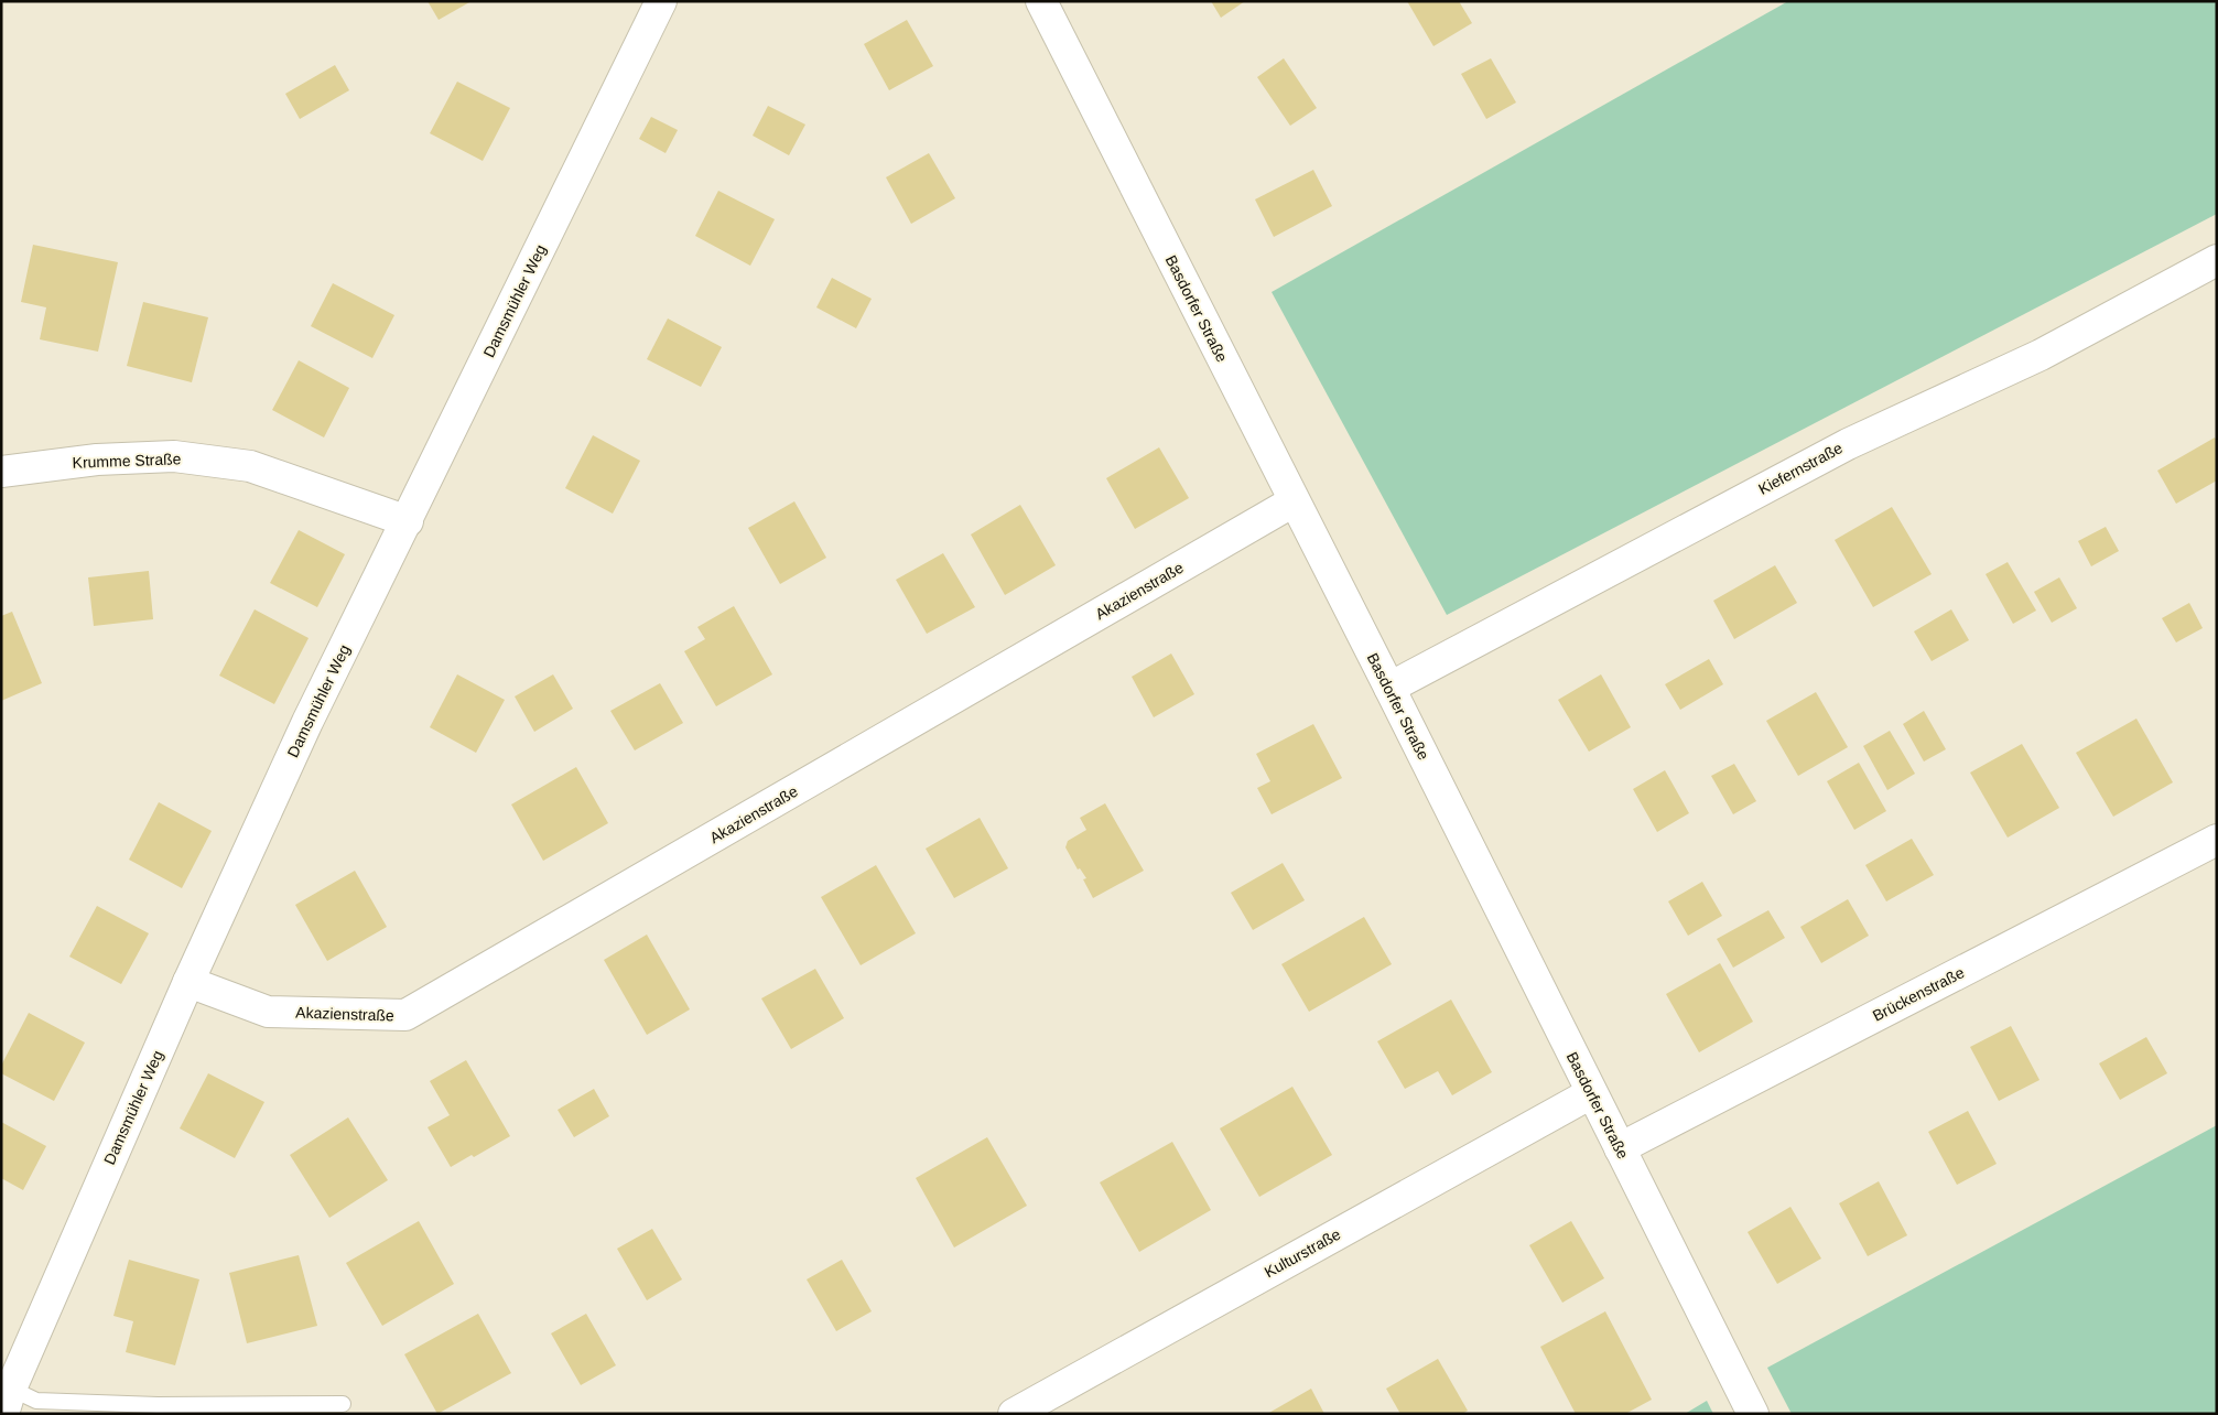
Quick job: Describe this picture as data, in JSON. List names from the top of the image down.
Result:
{
  "streets": {
    "street": [
      "Damsmühler Weg",
      "Basdorfer Straße",
      "Krumme Straße",
      "Kiefernstraße",
      "Akazienstraße",
      "Brückenstraße",
      "Kulturstraße"
    ]
  },
  "crossings": [
    ["Damsmühler Weg", "Krumme Straße"],
    ["Damsmühler Weg", "Akazienstraße"],
    ["Basdorfer Straße", "Kiefernstraße"],
    ["Basdorfer Straße", "Akazienstraße"],
    ["Basdorfer Straße", "Brückenstraße"],
    ["Basdorfer Straße", "Kulturstraße"]
  ]
}
